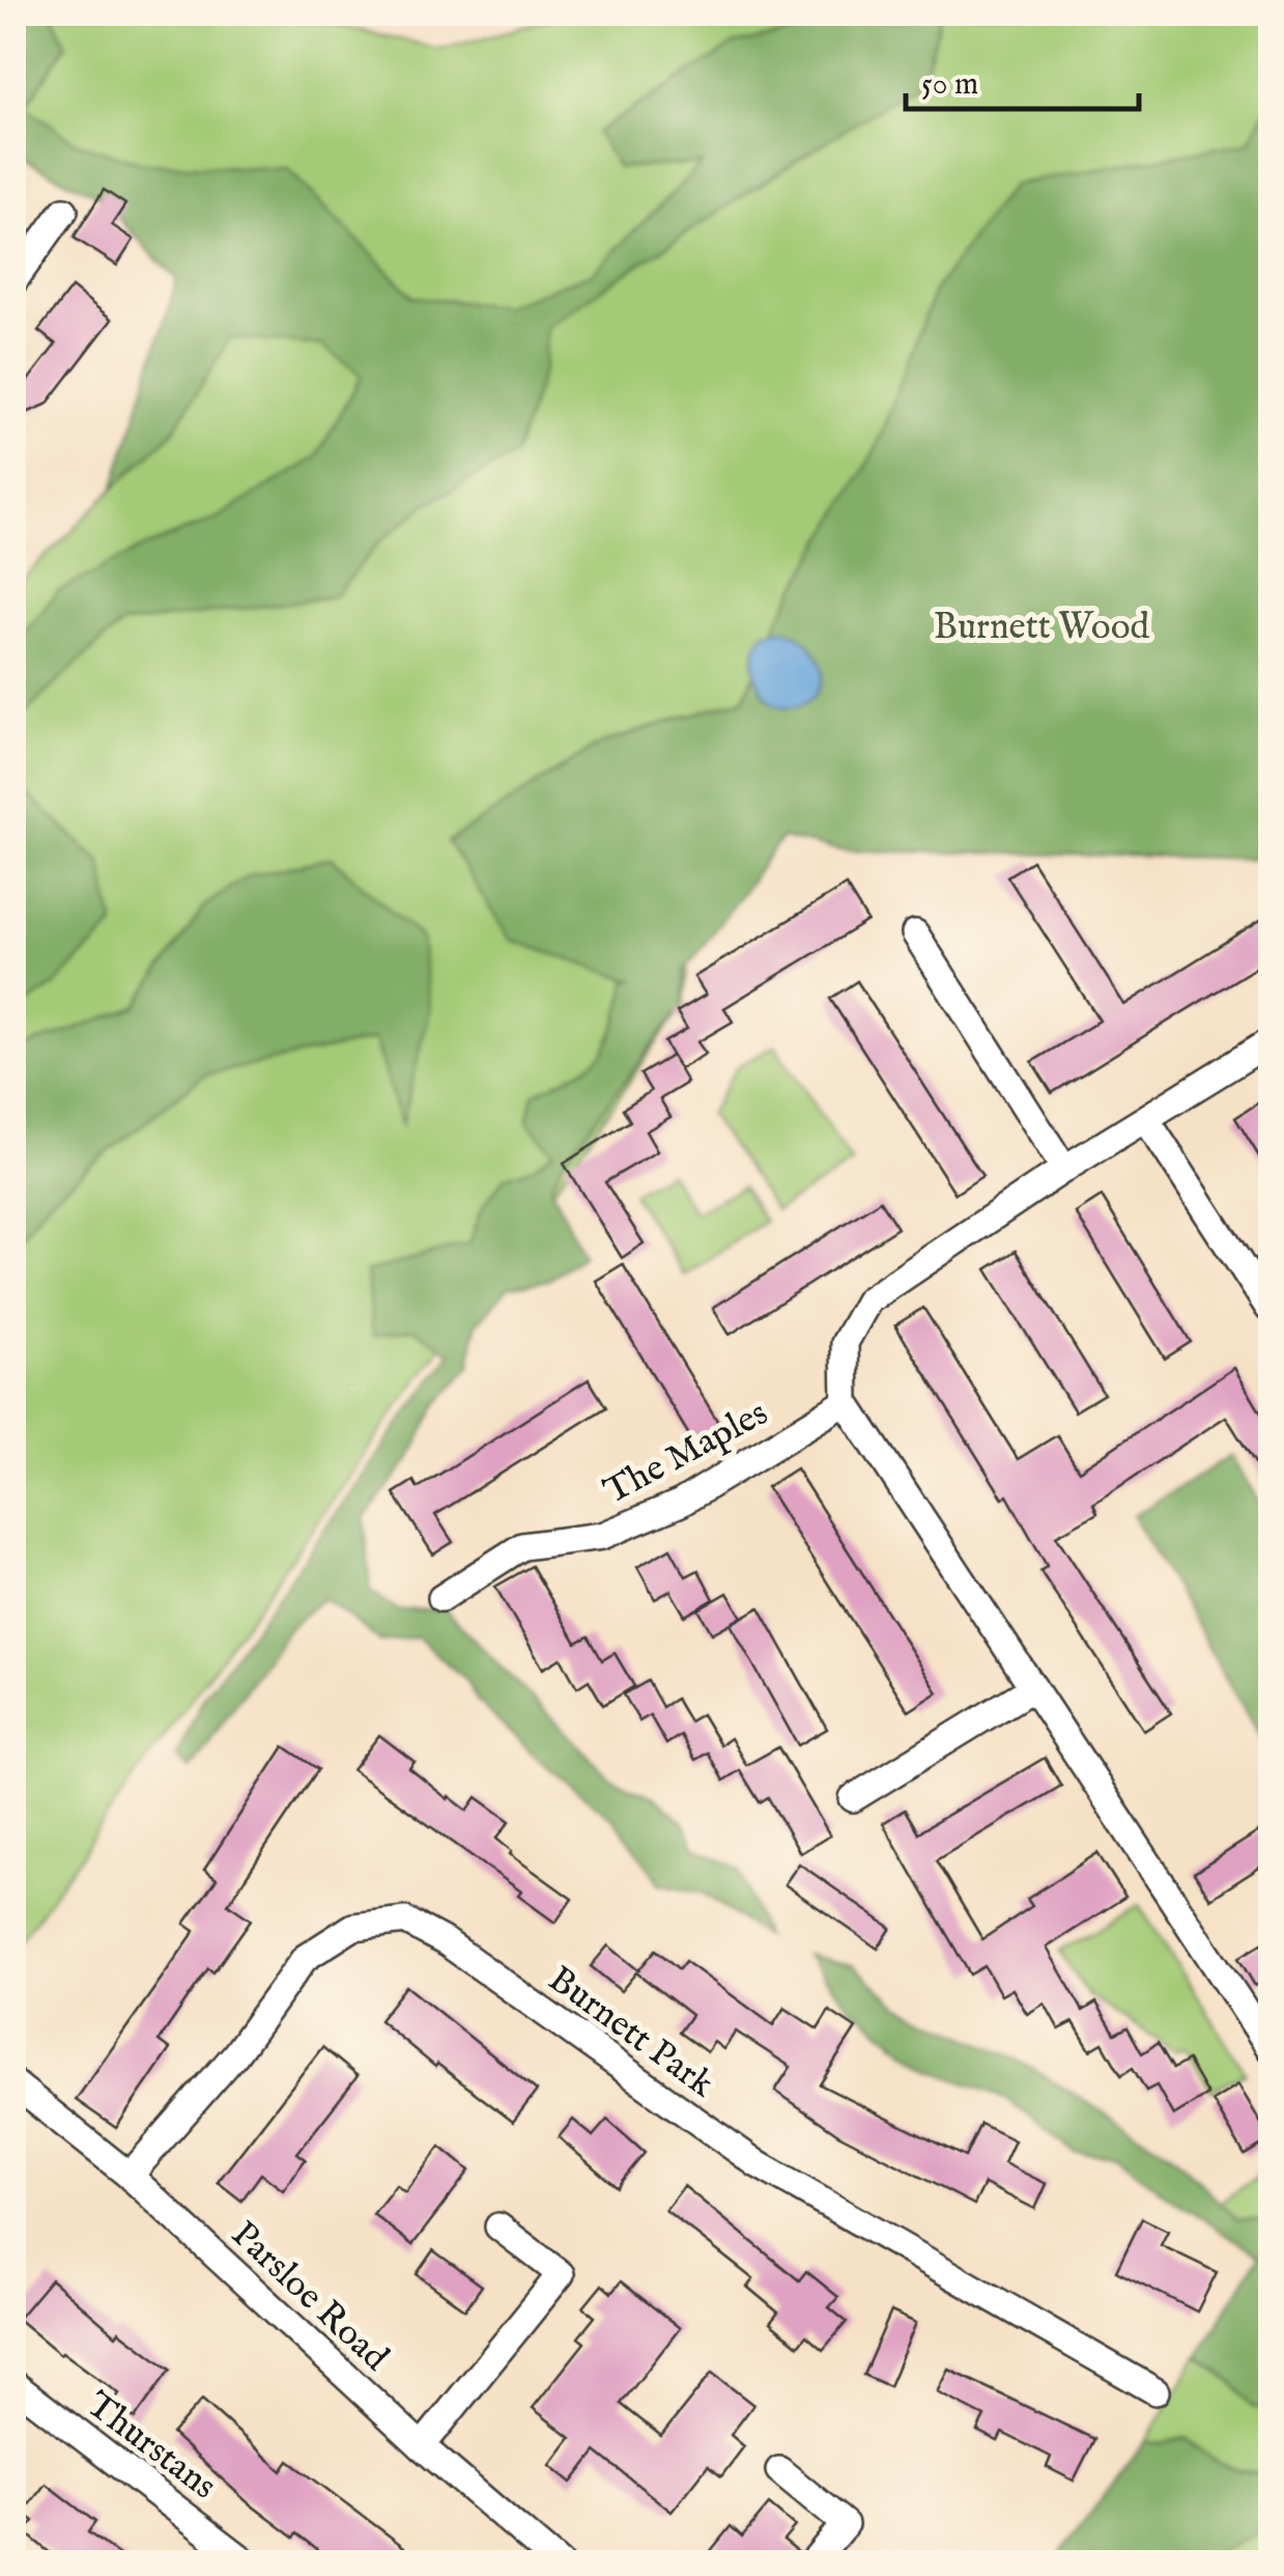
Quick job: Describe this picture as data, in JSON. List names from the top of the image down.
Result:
{
  "streets": {
    "street": [
      "The Maples",
      "Burnett Park",
      "Parsloe Road",
      "Thurstans"
    ]
  },
  "crossings": [
    ["Burnett Park", "Parsloe Road"]
  ],
  "parks": ["Burnett Wood"],
  "scale_bar": "50 m"
}
